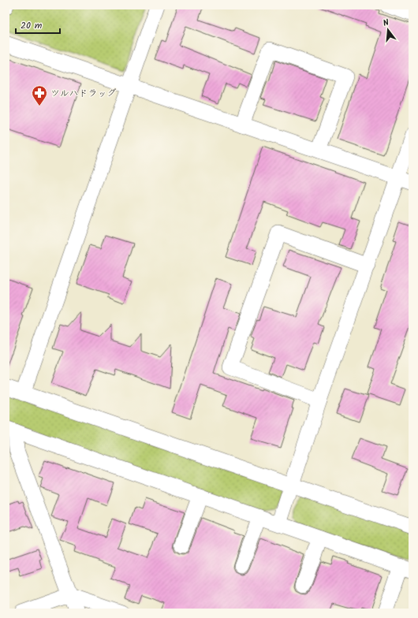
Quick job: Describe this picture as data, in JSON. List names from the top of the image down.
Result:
{
  "places": {
    "pharmacy": ["ツルハドラッグ"]
  },
  "scale_bar": "20 m",
  "north": "top"
}
